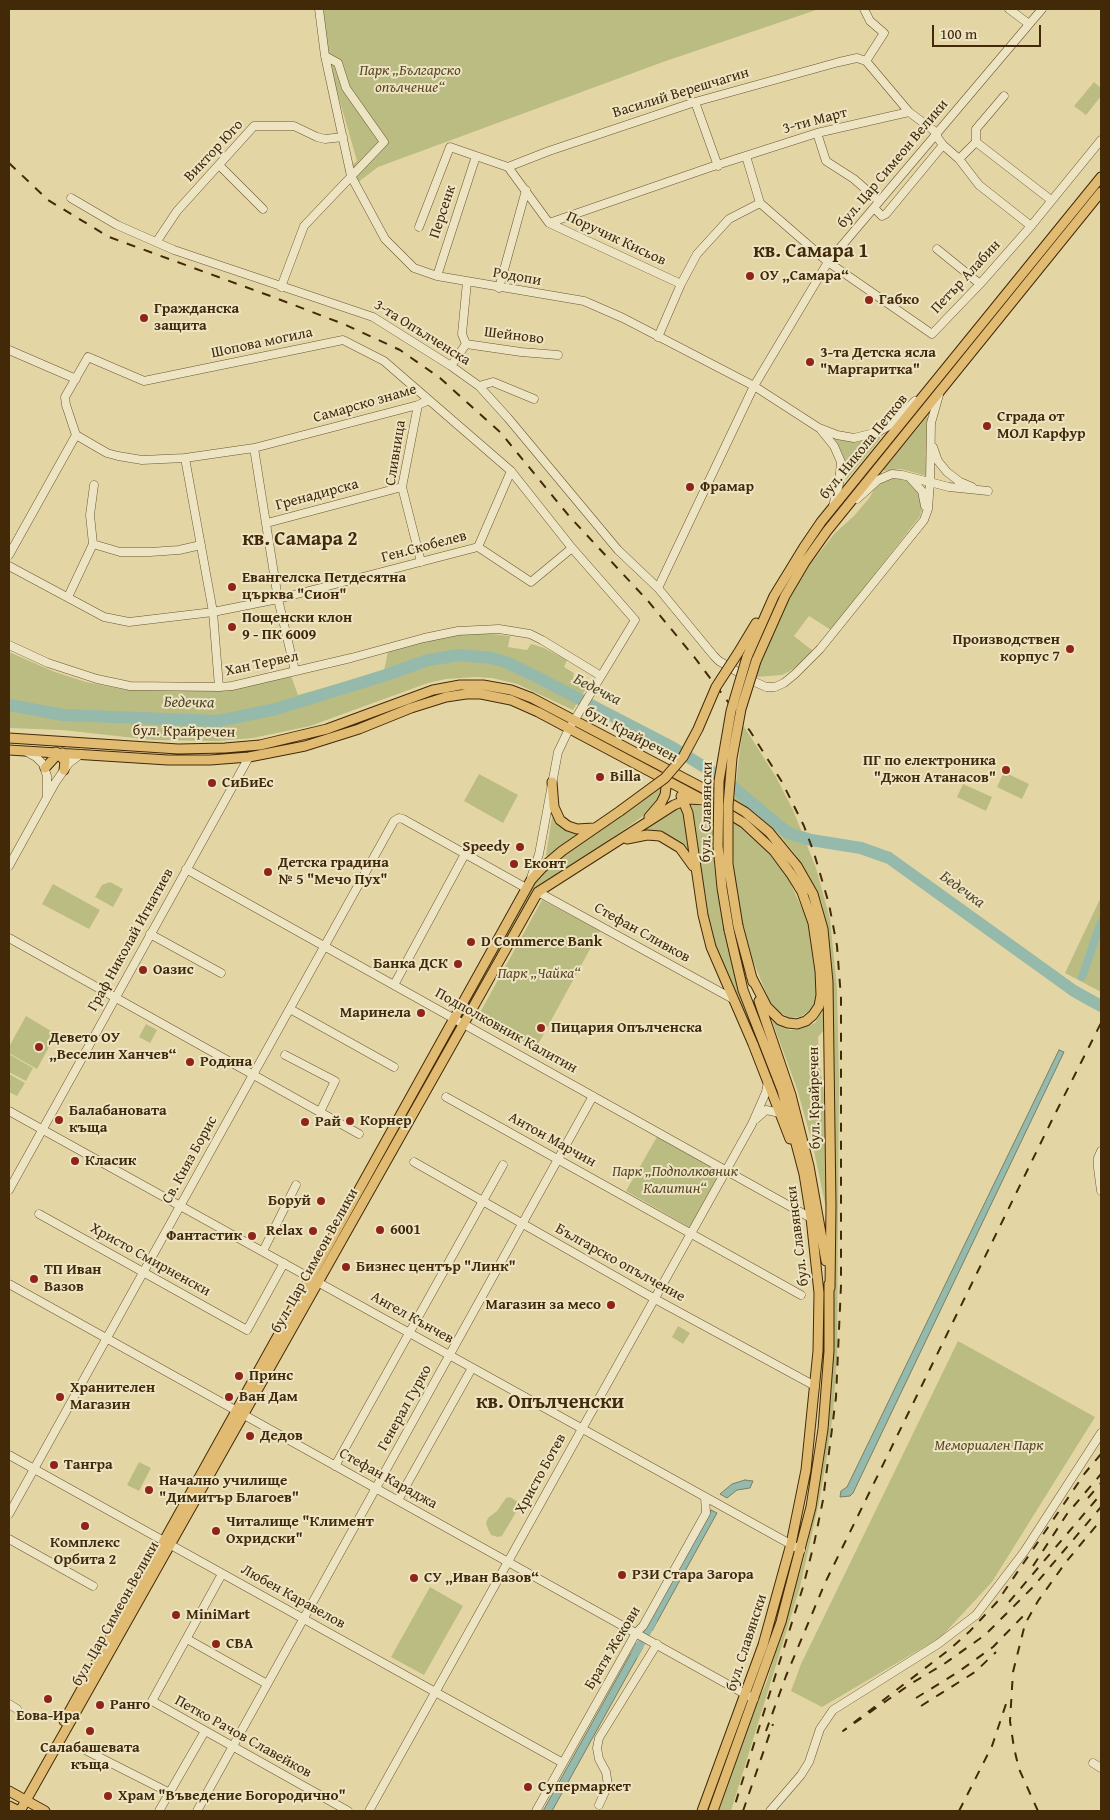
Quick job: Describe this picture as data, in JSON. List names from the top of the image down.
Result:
{
  "streets": {
    "main road": [
      "бул. Цар Симеон Велики",
      "бул. Никола Петков",
      "бул. Крайречен",
      "бул. Славянски"
    ],
    "street": [
      "Василий Верешчагин",
      "3-ти Март",
      "Виктор Юго",
      "Персенк",
      "Поручик Кисьов",
      "Родопи",
      "Петър Алабин",
      "3-та Опълченска",
      "Шейново",
      "Шопова могила",
      "Самарско знаме",
      "Сливница",
      "Гренадирска",
      "Ген.Скобелев",
      "Хан Тервел",
      "Стефан Сливков",
      "Граф Николай Игнатиев",
      "Подполковник Калитин",
      "Антон Марчин",
      "Св. Княз Борис",
      "Христо Смирненски",
      "Българско опълчение",
      "Ангел Кънчев",
      "Генерал Гурко",
      "Христо Ботев",
      "Стефан Караджа",
      "Любен Каравелов",
      "Братя Жекови",
      "Петко Рачов Славейков"
    ]
  },
  "crossings": [
    ["Василий Верешчагин", "Поручик Кисьов"],
    ["3-ти Март", "Поручик Кисьов"],
    ["Виктор Юго", "Родопи"],
    ["Виктор Юго", "3-та Опълченска"],
    ["бул. Цар Симеон Велики", "Родопи"],
    ["бул. Цар Симеон Велики", "Петър Алабин"],
    ["бул. Цар Симеон Велики", "3-та Опълченска"],
    ["бул. Цар Симеон Велики", "Самарско знаме"],
    ["бул. Цар Симеон Велики", "бул. Никола Петков"],
    ["бул. Цар Симеон Велики", "Хан Тервел"],
    ["бул. Цар Симеон Велики", "бул. Крайречен"],
    ["бул. Цар Симеон Велики", "Стефан Сливков"],
    ["бул. Цар Симеон Велики", "Подполковник Калитин"],
    ["бул. Цар Симеон Велики", "Ангел Кънчев"],
    ["бул. Цар Симеон Велики", "Стефан Караджа"],
    ["бул. Цар Симеон Велики", "Любен Каравелов"],
    ["Персенк", "Родопи"],
    ["Родопи", "бул. Никола Петков"],
    ["Шопова могила", "Самарско знаме"],
    ["Самарско знаме", "Сливница"],
    ["Самарско знаме", "Ген.Скобелев"],
    ["бул. Никола Петков", "бул. Славянски"],
    ["Сливница", "Гренадирска"],
    ["Сливница", "Ген.Скобелев"],
    ["бул. Крайречен", "бул. Славянски"],
    ["бул. Крайречен", "Граф Николай Игнатиев"],
    ["бул. Славянски", "Подполковник Калитин"],
    ["бул. Славянски", "Българско опълчение"],
    ["бул. Славянски", "Ангел Кънчев"],
    ["бул. Славянски", "Стефан Караджа"],
    ["Граф Николай Игнатиев", "Подполковник Калитин"],
    ["Граф Николай Игнатиев", "Ангел Кънчев"],
    ["Подполковник Калитин", "Св. Княз Борис"],
    ["Подполковник Калитин", "Генерал Гурко"],
    ["Подполковник Калитин", "Христо Ботев"],
    ["Антон Марчин", "Генерал Гурко"],
    ["Антон Марчин", "Христо Ботев"],
    ["Св. Княз Борис", "Христо Смирненски"],
    ["Св. Княз Борис", "Ангел Кънчев"],
    ["Св. Княз Борис", "Стефан Караджа"],
    ["Св. Княз Борис", "Любен Каравелов"],
    ["Христо Смирненски", "Ангел Кънчев"],
    ["Българско опълчение", "Генерал Гурко"],
    ["Българско опълчение", "Христо Ботев"],
    ["Ангел Кънчев", "Генерал Гурко"],
    ["Ангел Кънчев", "Христо Ботев"],
    ["Ангел Кънчев", "Братя Жекови"],
    ["Генерал Гурко", "Стефан Караджа"],
    ["Генерал Гурко", "Любен Каравелов"],
    ["Генерал Гурко", "Петко Рачов Славейков"],
    ["Христо Ботев", "Стефан Караджа"],
    ["Христо Ботев", "Любен Каравелов"],
    ["Стефан Караджа", "Братя Жекови"],
    ["Любен Каравелов", "Братя Жекови"]
  ],
  "districts": ["кв. Самара 1", "кв. Самара 2", "кв. Опълченски"],
  "water": ["Бедечка"],
  "parks": [
    "Парк „Българско опълчение“",
    "Парк „Чайка“",
    "Парк „Подполковник Калитин“",
    "Мемориален Парк"
  ],
  "places": [
    "ОУ „Самара“",
    "Габко",
    "Гражданска защита",
    "3-та Детска ясла \"Маргаритка\"",
    "Сграда от МОЛ Карфур",
    "Фрамар",
    "Евангелска Петдесятна църква \"Сион\"",
    "Пощенски клон 9 - ПК 6009",
    "Производствeн корпус 7",
    "ПГ по електроника \"Джон Атанасов\"",
    "Billa",
    "СиБиЕс",
    "Speedy",
    "Еконт",
    "Детска градина № 5 \"Мечо Пух\"",
    "D Commerce Bank",
    "Банка ДСК",
    "Оазис",
    "Маринела",
    "Пицария Опълченска",
    "Девето ОУ „Веселин Ханчев“",
    "Родина",
    "Балабановата къща",
    "Корнер",
    "Рай",
    "Класик",
    "Боруй",
    "6001",
    "Relax",
    "Фантастик",
    "Бизнес център \"Линк\"",
    "ТП Иван Вазов",
    "Магазин за месо",
    "Принс",
    "Хранителен Магазин",
    "Ван Дам",
    "Дедов",
    "Тангра",
    "Начално училище \"Димитър Благоев\"",
    "Комплекс Орбита 2",
    "Читалище \"Климент Охридски\"",
    "РЗИ Стара Загора",
    "СУ „Иван Вазов“",
    "MiniMart",
    "CBA",
    "Еова-Ира",
    "Ранго",
    "Салабашевата къща",
    "Супермаркет",
    "Храм \"Въведение Богородично\""
  ],
  "scale_bar": "100 m"
}
